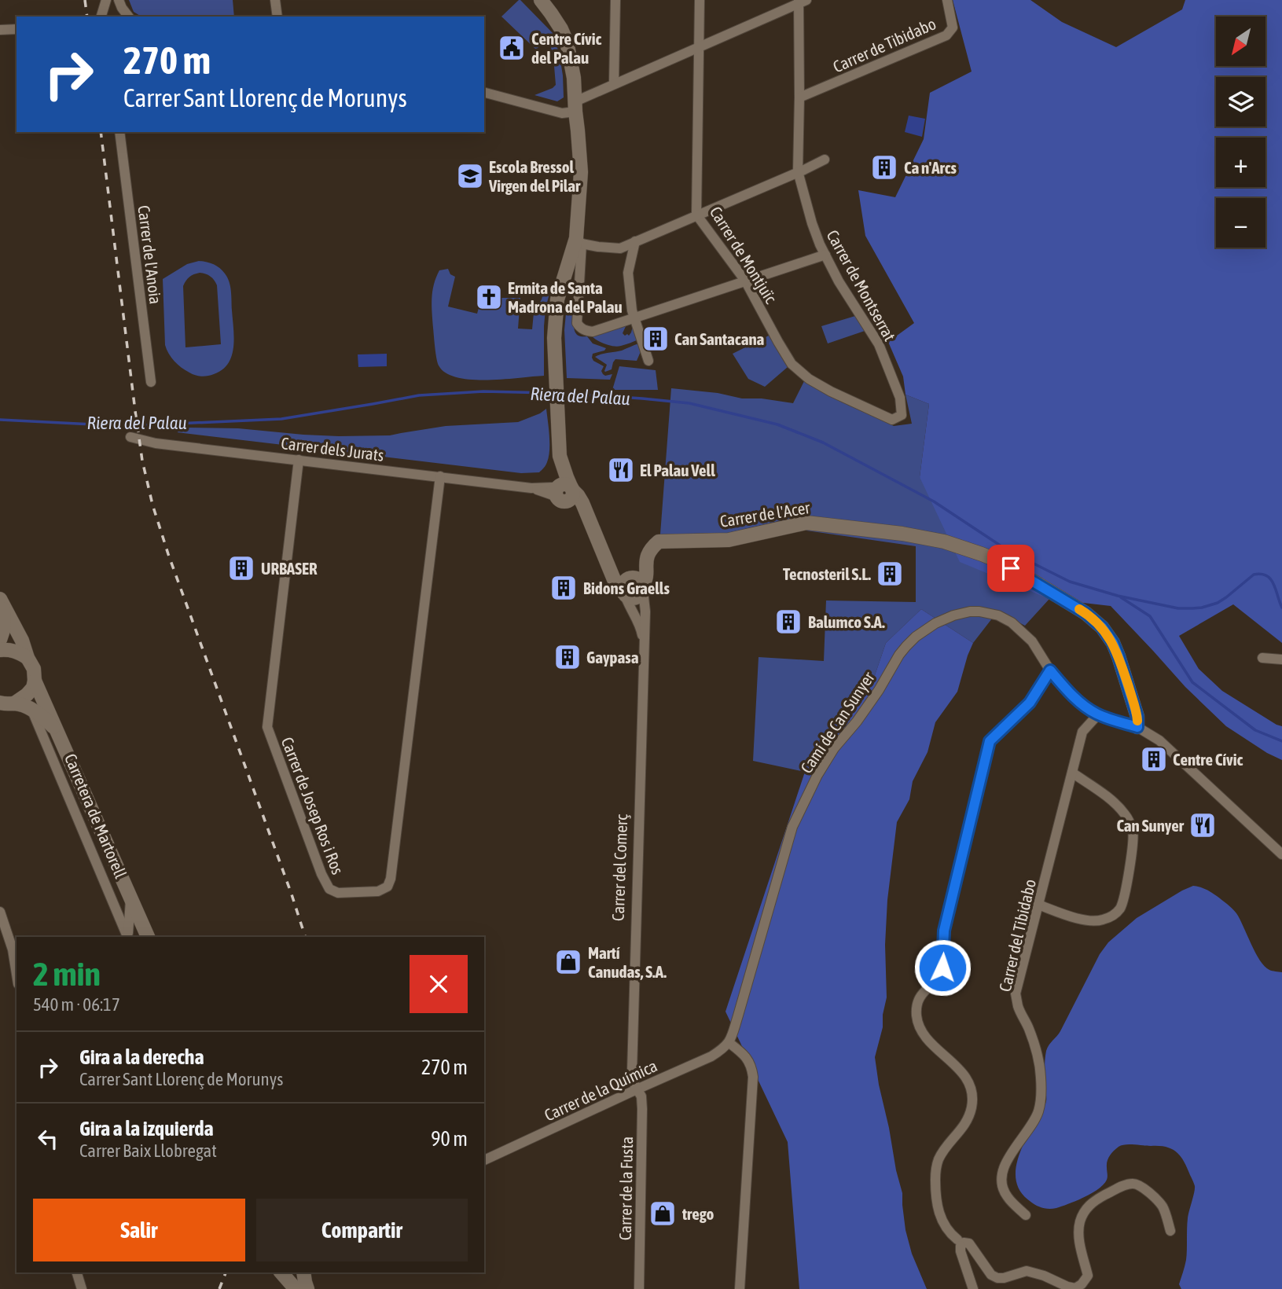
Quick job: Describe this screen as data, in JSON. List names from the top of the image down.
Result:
{
  "streets": {
    "street": [
      "Carrer de Tibidabo",
      "Carrer de l'Anoia",
      "Carrer de Montjuïc",
      "Carrer de Montserrat",
      "Carrer dels Jurats",
      "Carrer de l'Acer",
      "Camí de Can Sunyer",
      "Carrer de Josep Ros i Ros",
      "Carretera de Martorell",
      "Carrer del Comerç",
      "Carrer del Tibidabo",
      "Carrer de la Química",
      "Carrer de la Fusta"
    ]
  },
  "crossings": [
    ["Carrer de Tibidabo", "Carrer de Montserrat"],
    ["Carrer de Montjuïc", "Carrer de Montserrat"],
    ["Carrer dels Jurats", "Carrer de Josep Ros i Ros"],
    ["Carrer de l'Acer", "Carrer del Comerç"],
    ["Camí de Can Sunyer", "Carrer de la Química"],
    ["Carrer del Comerç", "Carrer de la Química"],
    ["Carrer del Comerç", "Carrer de la Fusta"],
    ["Carrer de la Química", "Carrer de la Fusta"]
  ],
  "water": ["Riera del Palau"],
  "places": {
    "public building": ["Centre Cívic del Palau"],
    "building": [
      "Ca n'Arcs",
      "Can Santacana",
      "URBASER",
      "Tecnosteril S.L.",
      "Bidons Graells",
      "Balumco S.A.",
      "Gaypasa",
      "Centre Cívic"
    ],
    "school or university": ["Escola Bressol Virgen del Pilar"],
    "church": ["Ermita de Santa Madrona del Palau"],
    "restaurant": ["El Palau Vell", "Can Sunyer"],
    "shop": ["Martí Canudas, S.A.", "trego"]
  },
  "north": "bottom left",
  "page": {
    "map_buttons": ["+", "−"],
    "turn": ["270 m", "Carrer Sant Llorenç de Morunys"],
    "heading": ["2 min", "540 m · 06:17"],
    "list": [
      {
        "name": "Gira a la derecha",
        "note": "Carrer Sant Llorenç de Morunys",
        "value": "270 m"
      },
      {
        "name": "Gira a la izquierda",
        "note": "Carrer Baix Llobregat",
        "value": "90 m"
      }
    ],
    "buttons": ["Salir", "Compartir"]
  }
}
